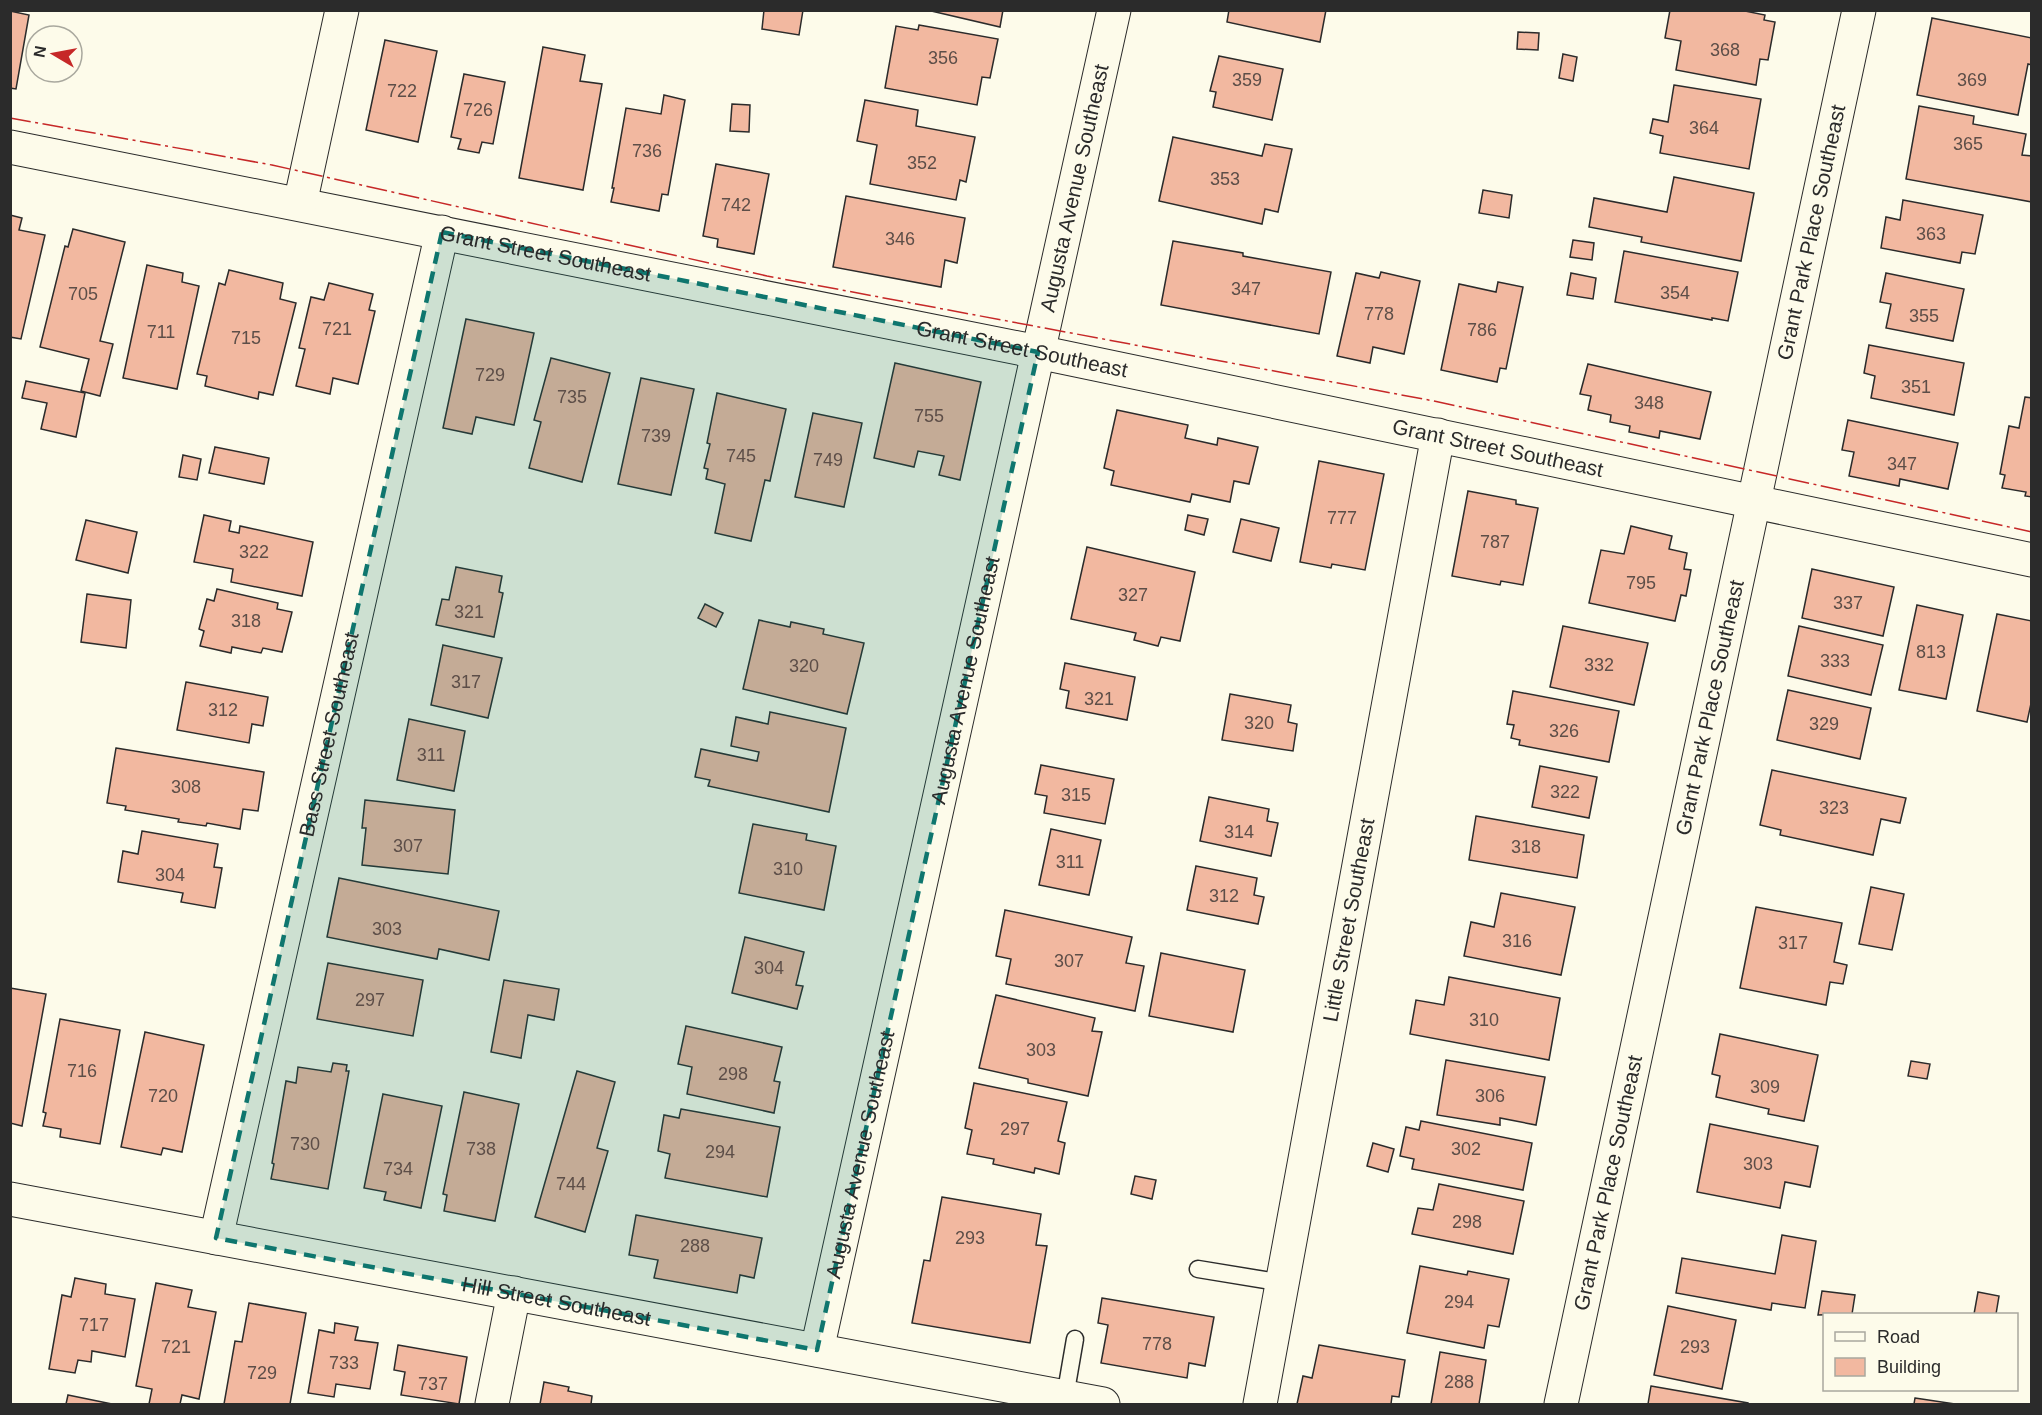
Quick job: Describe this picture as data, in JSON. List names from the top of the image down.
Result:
{
  "streets": {
    "street": [
      "Augusta Avenue Southeast",
      "Grant Park Place Southeast",
      "Grant Street Southeast",
      "Bass Street Southeast",
      "Little Street Southeast",
      "Hill Street Southeast"
    ]
  },
  "crossings": [
    ["Augusta Avenue Southeast", "Grant Street Southeast"],
    ["Augusta Avenue Southeast", "Hill Street Southeast"],
    ["Grant Park Place Southeast", "Grant Street Southeast"],
    ["Grant Street Southeast", "Bass Street Southeast"],
    ["Grant Street Southeast", "Little Street Southeast"],
    ["Bass Street Southeast", "Hill Street Southeast"]
  ],
  "house_numbers": [
    "368",
    "356",
    "359",
    "369",
    "722",
    "726",
    "364",
    "365",
    "736",
    "352",
    "353",
    "742",
    "363",
    "346",
    "347",
    "354",
    "705",
    "778",
    "355",
    "721",
    "786",
    "711",
    "715",
    "729",
    "351",
    "735",
    "348",
    "755",
    "739",
    "745",
    "749",
    "347",
    "777",
    "787",
    "322",
    "795",
    "327",
    "337",
    "321",
    "318",
    "813",
    "333",
    "332",
    "320",
    "317",
    "321",
    "312",
    "320",
    "329",
    "326",
    "311",
    "308",
    "322",
    "315",
    "323",
    "314",
    "307",
    "318",
    "311",
    "310",
    "304",
    "312",
    "303",
    "316",
    "317",
    "307",
    "304",
    "297",
    "310",
    "303",
    "716",
    "298",
    "309",
    "720",
    "306",
    "297",
    "730",
    "738",
    "302",
    "294",
    "303",
    "734",
    "744",
    "298",
    "293",
    "288",
    "294",
    "717",
    "778",
    "721",
    "293",
    "733",
    "729",
    "288",
    "737"
  ],
  "legend": ["Road", "Building"],
  "north": "left"
}
